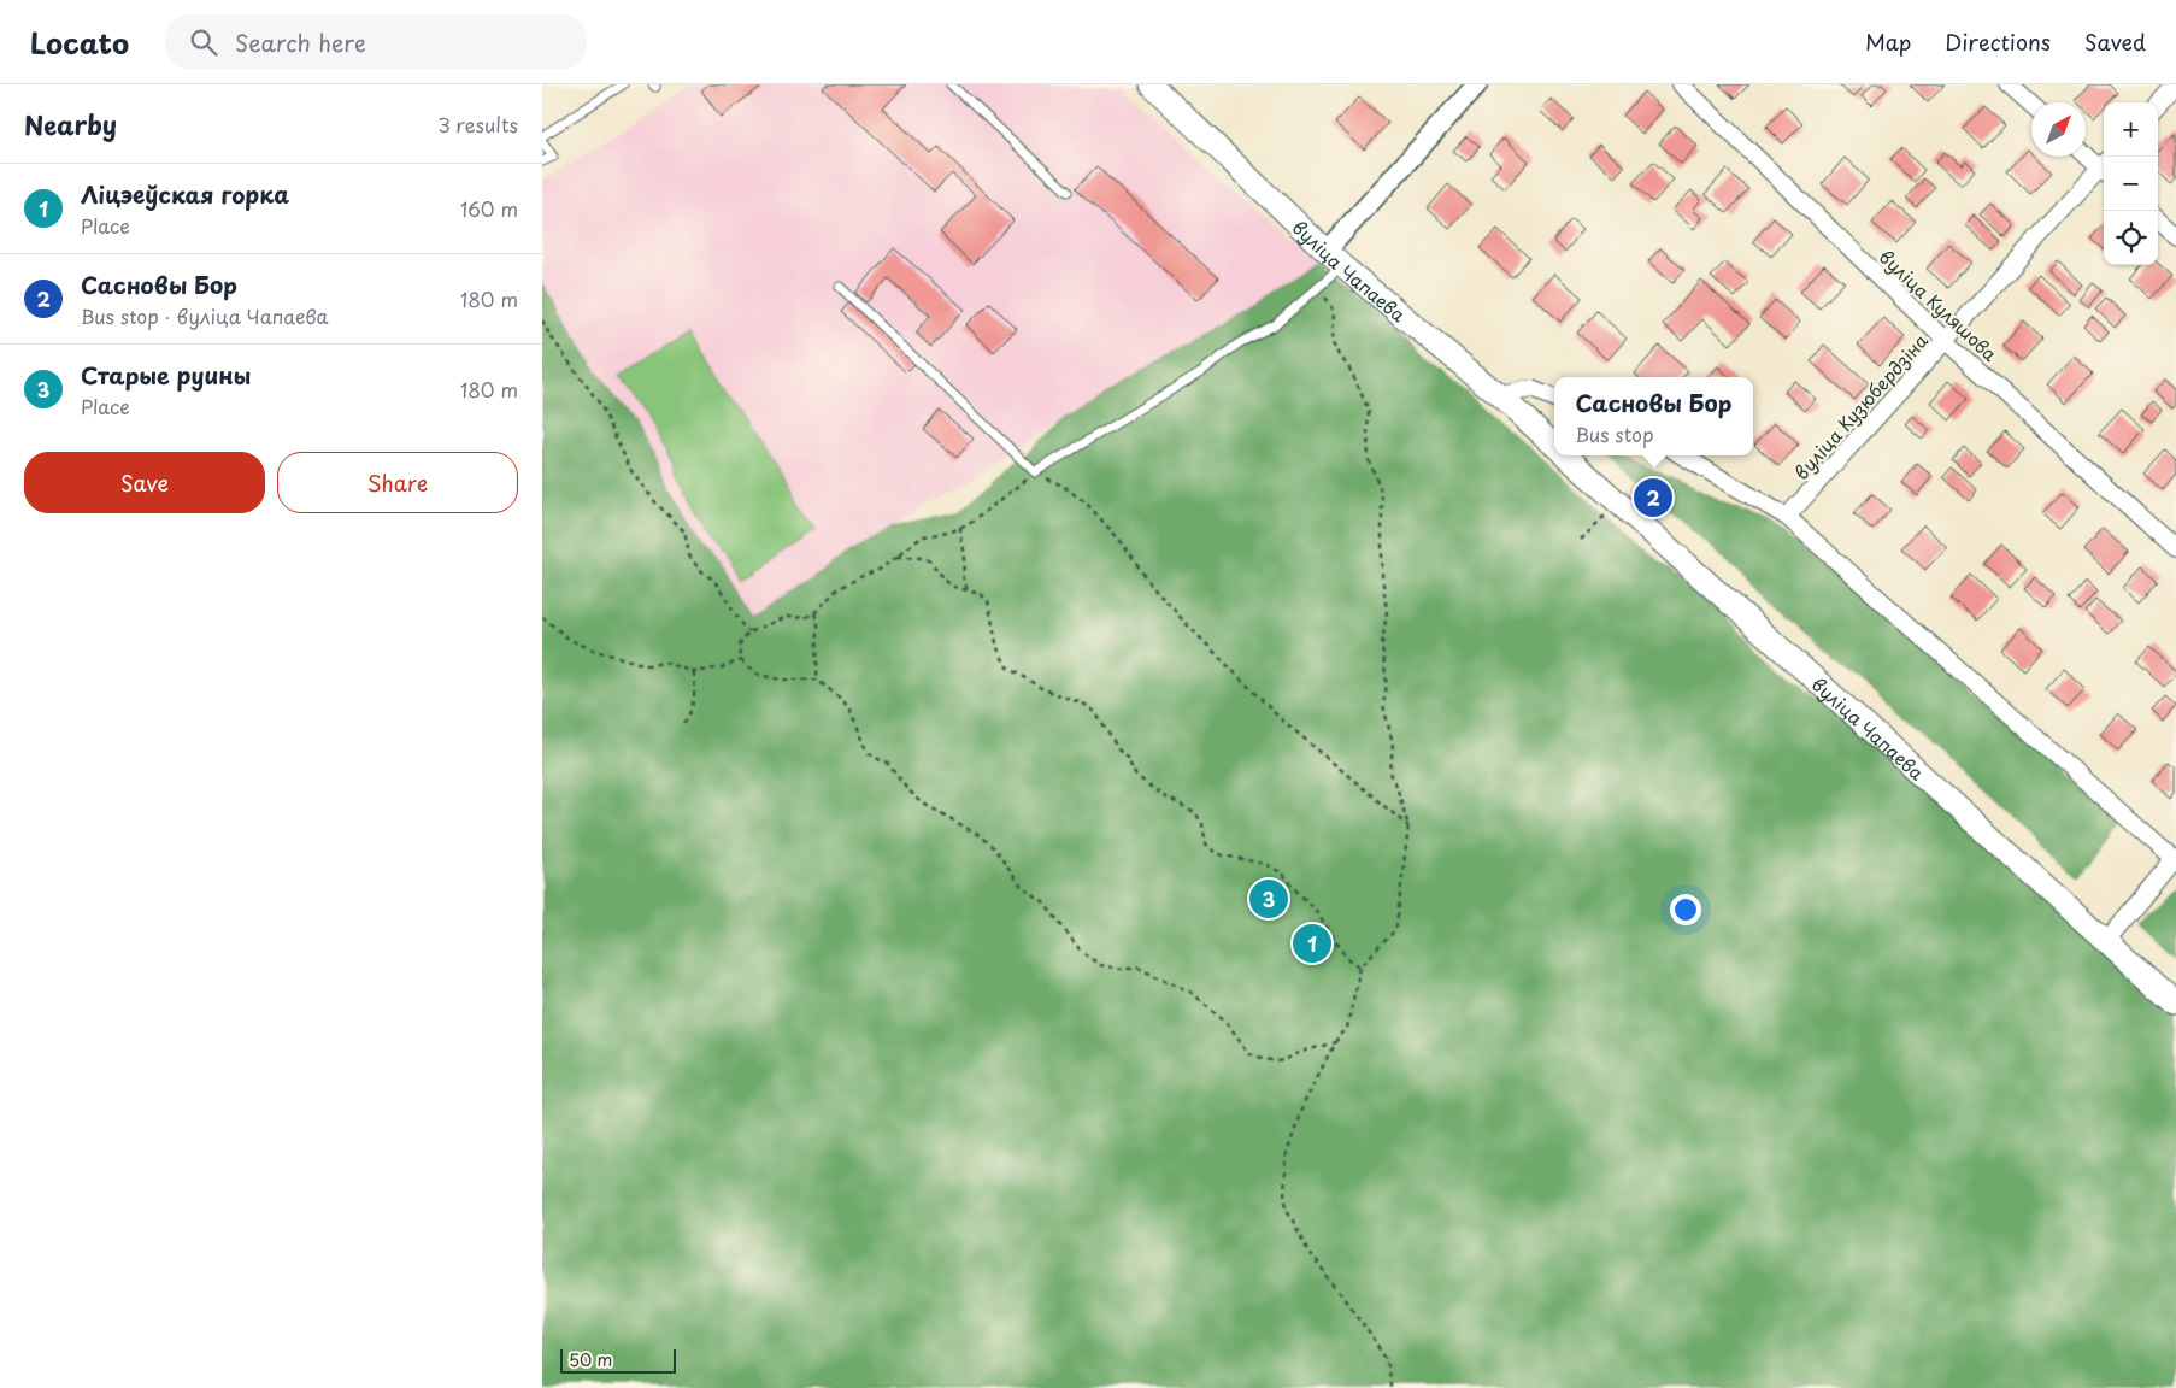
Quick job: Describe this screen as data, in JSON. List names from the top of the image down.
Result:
{
  "streets": {
    "main road": ["вуліца Чапаева"],
    "street": ["вуліца Куляшова", "вуліца Кузюбердзіна"]
  },
  "crossings": [
    ["вуліца Куляшова", "вуліца Кузюбердзіна"]
  ],
  "scale_bar": "50 m",
  "north": "top right",
  "page": {
    "header": "Locato",
    "search": "Search here",
    "nav": ["Map", "Directions", "Saved"],
    "heading": ["Nearby", "3 results"],
    "map_buttons": ["+", "−"],
    "list": [
      {
        "mark": "1",
        "name": "Ліцэеўская горка",
        "note": "Place",
        "value": "160 m"
      },
      {
        "mark": "2",
        "name": "Сасновы Бор",
        "note": "Bus stop · вуліца Чапаева",
        "value": "180 m"
      },
      {
        "mark": "3",
        "name": "Старые руины",
        "note": "Place",
        "value": "180 m"
      }
    ],
    "popup": ["Сасновы Бор", "Bus stop"],
    "buttons": ["Save", "Share"],
    "pins": ["2", "3", "1"],
    "scale": "50 m"
  }
}
